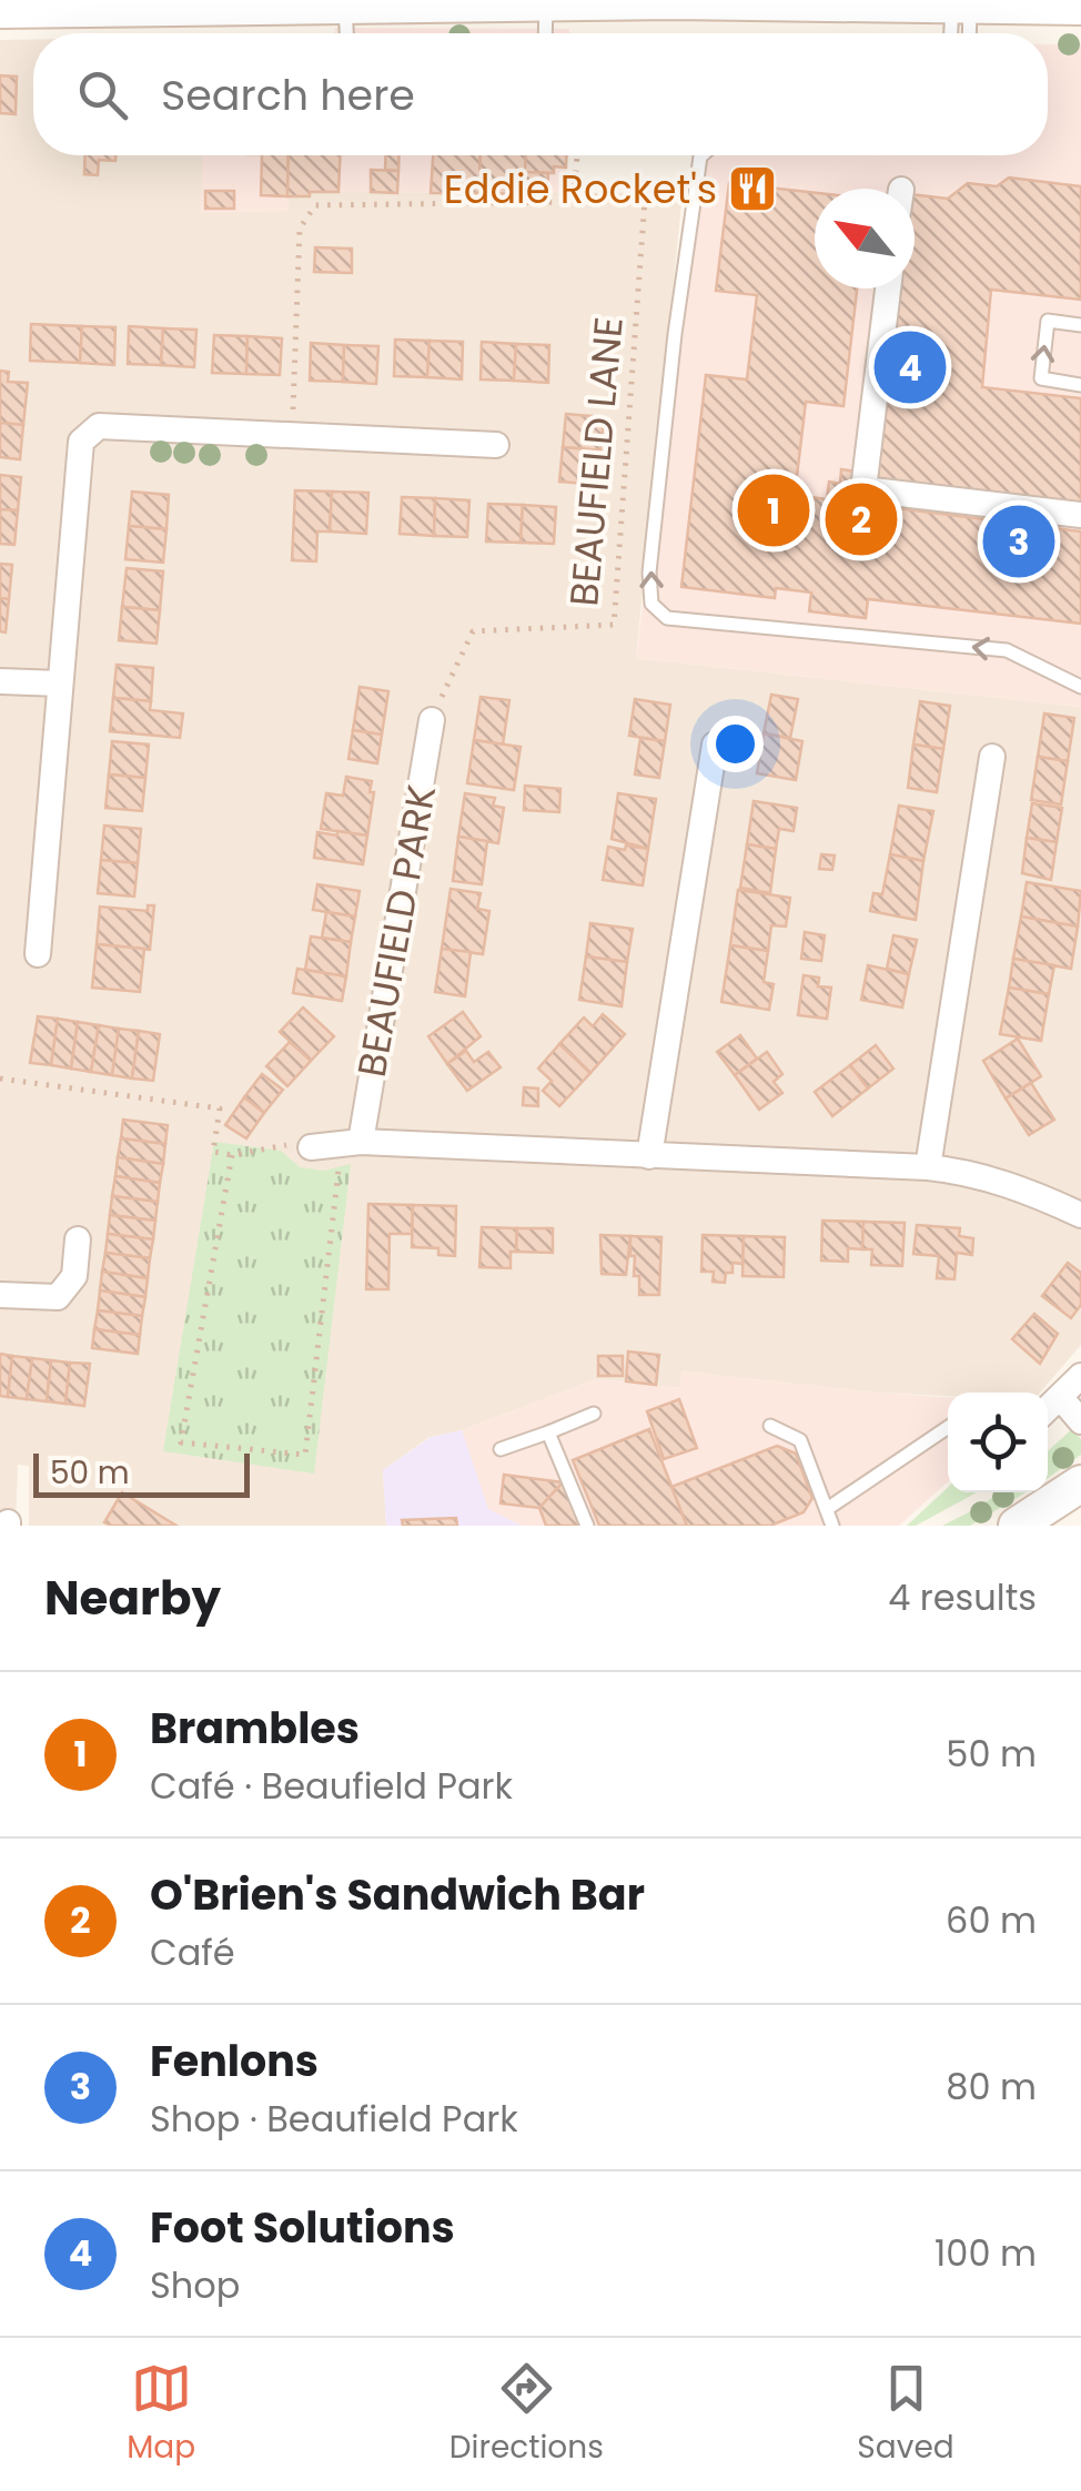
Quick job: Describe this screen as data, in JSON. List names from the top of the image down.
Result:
{
  "streets": {
    "street": ["BEAUFIELD PARK"],
    "path": ["BEAUFIELD LANE"]
  },
  "crossings": [
    ["BEAUFIELD LANE", "BEAUFIELD PARK"]
  ],
  "places": {
    "restaurant": ["Eddie Rocket's"]
  },
  "scale_bar": "50 m",
  "north": "top left",
  "page": {
    "search": "Search here",
    "pins": [
      "4",
      "1",
      "2",
      "3"
    ],
    "scale": "50 m",
    "heading": ["Nearby", "4 results"],
    "list": [
      {
        "mark": "1",
        "name": "Brambles",
        "note": "Café · Beaufield Park",
        "value": "50 m"
      },
      {
        "mark": "2",
        "name": "O'Brien's Sandwich Bar",
        "note": "Café",
        "value": "60 m"
      },
      {
        "mark": "3",
        "name": "Fenlons",
        "note": "Shop · Beaufield Park",
        "value": "80 m"
      },
      {
        "mark": "4",
        "name": "Foot Solutions",
        "note": "Shop",
        "value": "100 m"
      }
    ],
    "nav": ["Map", "Directions", "Saved"]
  }
}
